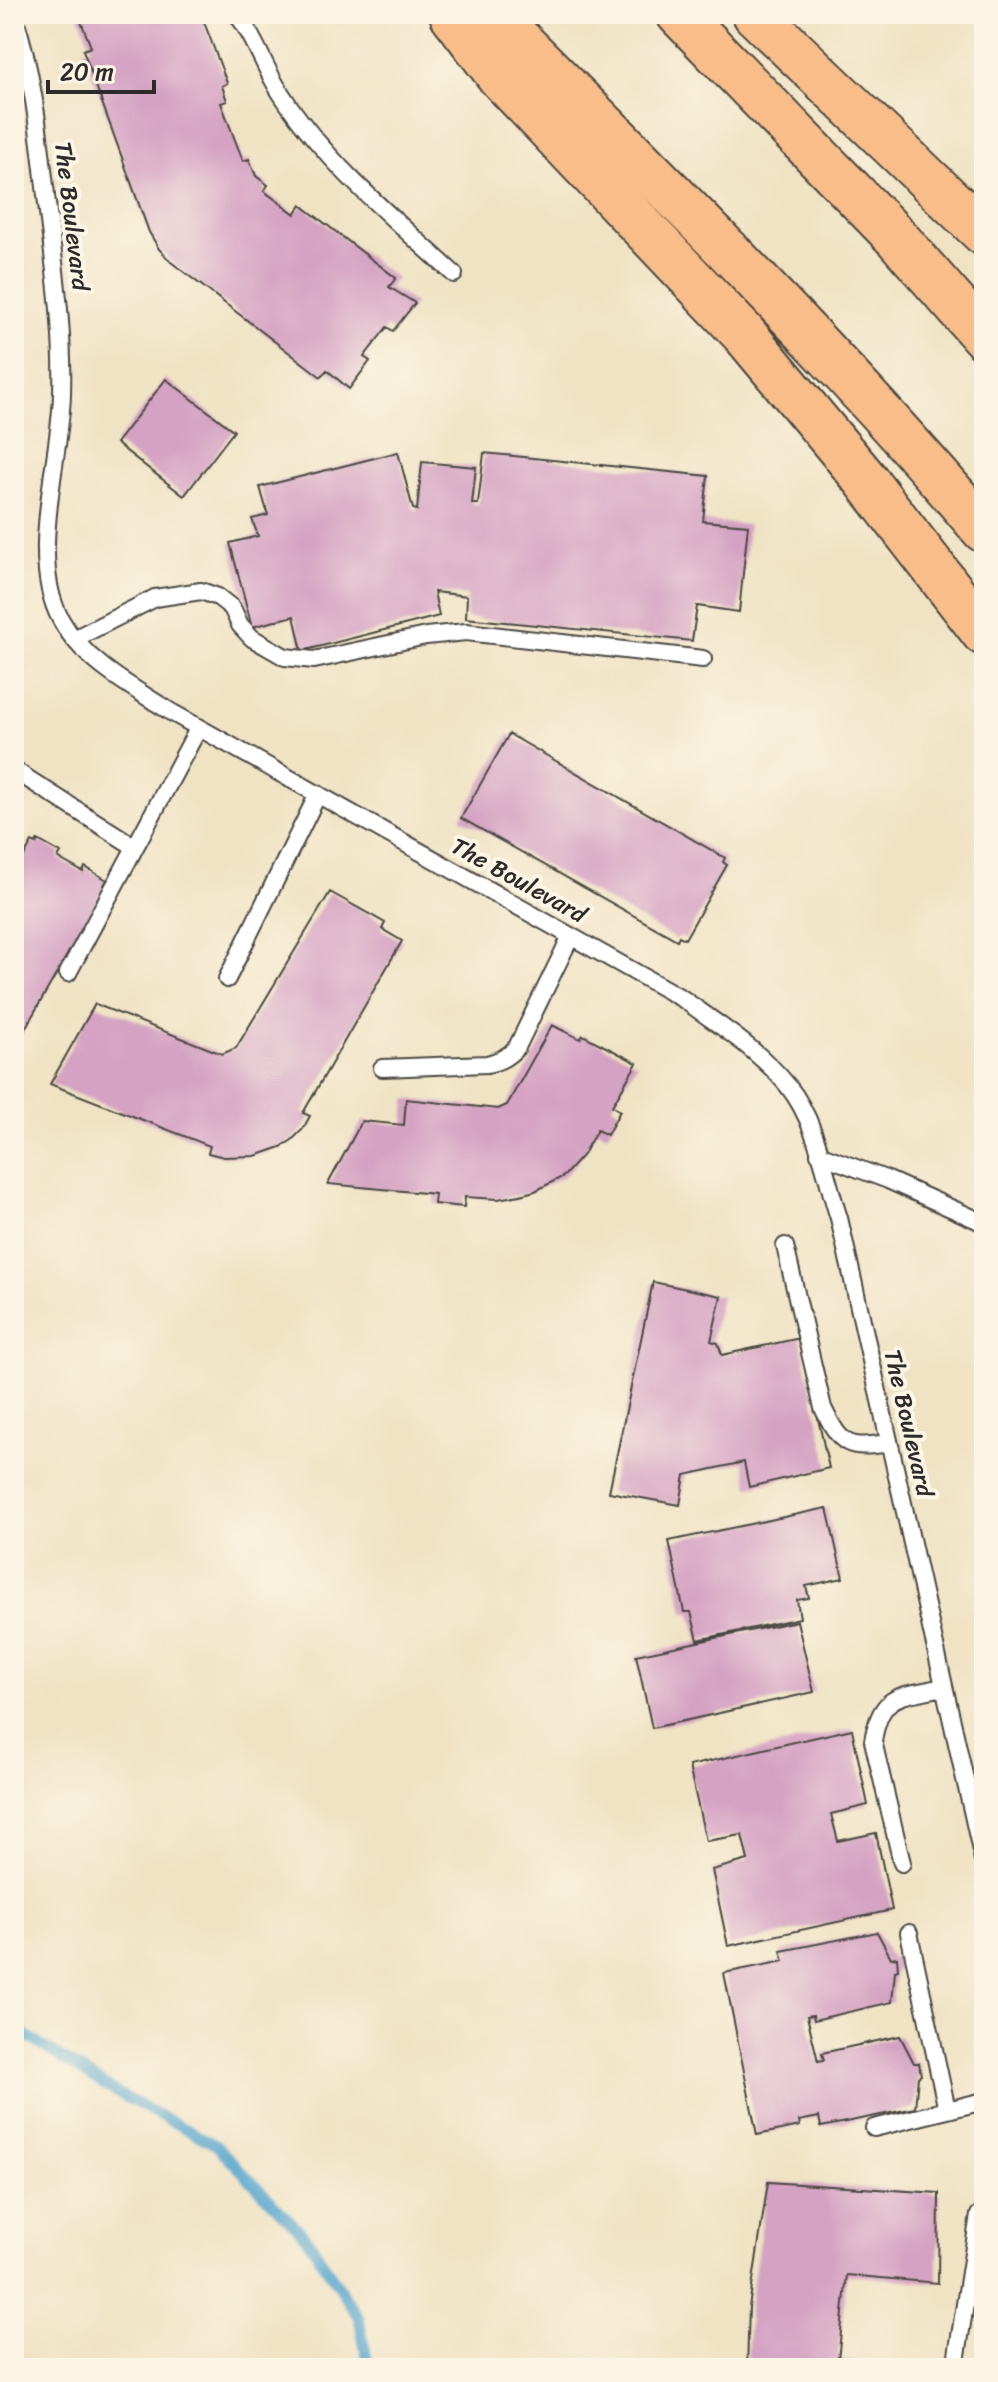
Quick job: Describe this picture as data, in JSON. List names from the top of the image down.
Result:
{
  "streets": {
    "lane": ["The Boulevard"]
  },
  "scale_bar": "20 m"
}
